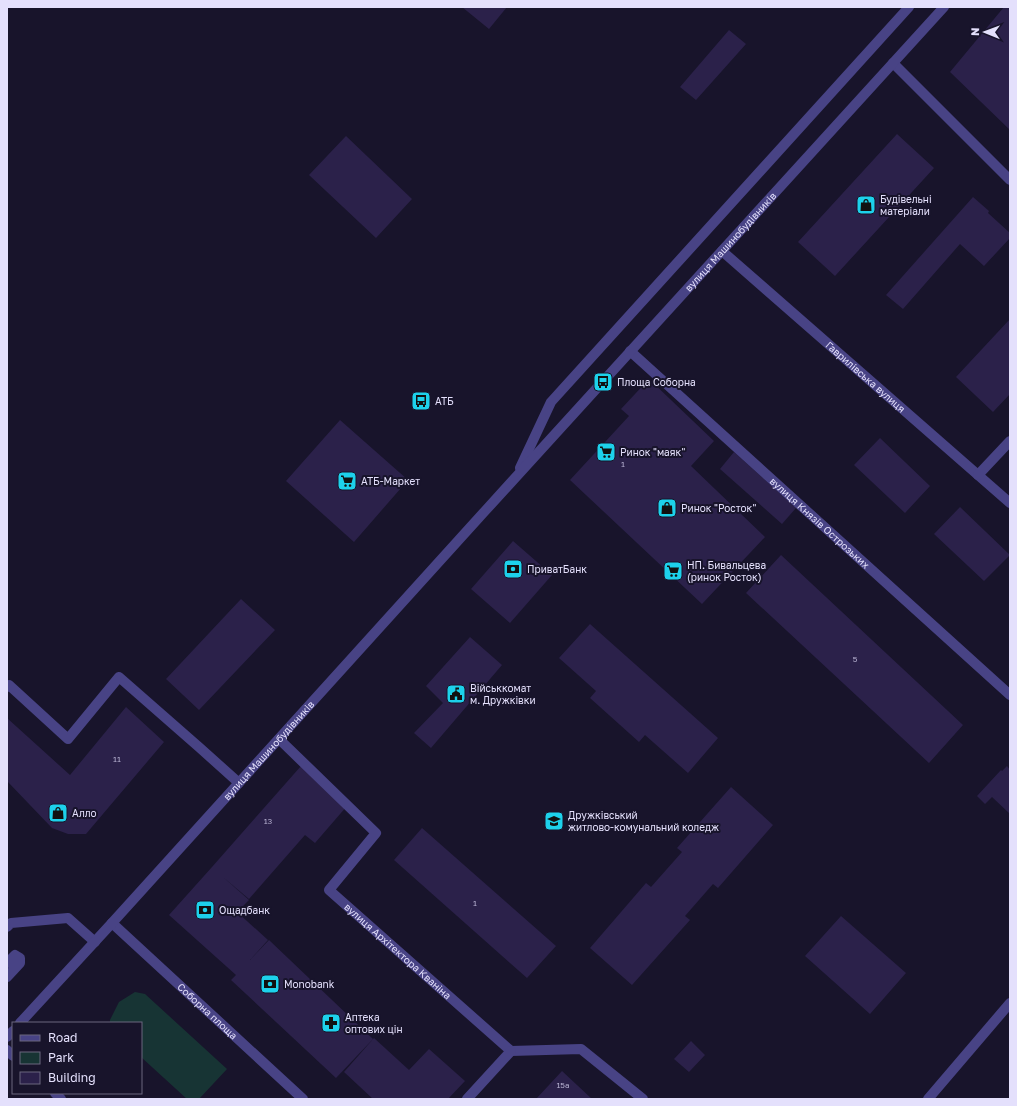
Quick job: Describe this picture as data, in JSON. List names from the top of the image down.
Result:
{
  "streets": {
    "street": [
      "вулиця Машинобудівників",
      "Гаврилівська вулиця",
      "вулиця Князів Острозьких",
      "вулиця Архітектора Кваніна",
      "Соборна площа"
    ]
  },
  "crossings": [
    ["вулиця Машинобудівників", "Гаврилівська вулиця"],
    ["вулиця Машинобудівників", "вулиця Князів Острозьких"],
    ["вулиця Машинобудівників", "вулиця Архітектора Кваніна"],
    ["вулиця Машинобудівників", "Соборна площа"]
  ],
  "places": {
    "shop": ["Будівельні матеріали", "Ринок \"Росток\"", "Алло"],
    "bus stop": ["Площа Соборна", "АТБ"],
    "supermarket": ["Ринок \"маяк\"", "АТБ-Маркет", "НП. Бивальцева (ринок Росток)"],
    "bank": ["ПриватБанк", "Ощадбанк", "Monobank"],
    "public building": ["Військкомат м. Дружківки"],
    "school or university": ["Дружківський житлово-комунальний коледж"],
    "pharmacy": ["Аптека оптових цін"]
  },
  "house_numbers": [
    "1",
    "5",
    "11",
    "13",
    "1",
    "15а"
  ],
  "legend": ["Road", "Park", "Building"],
  "north": "left"
}
